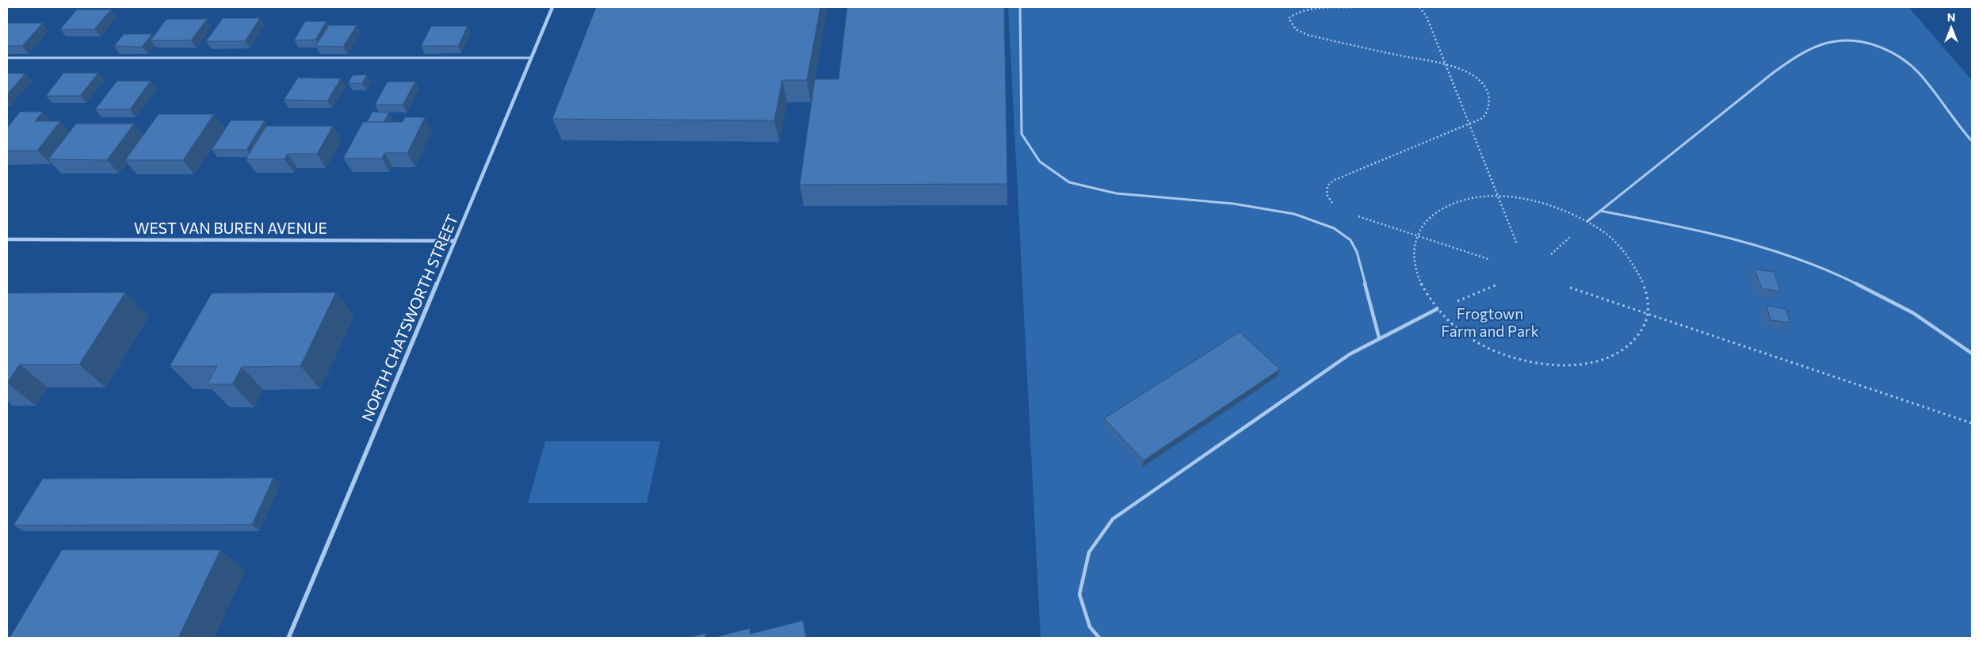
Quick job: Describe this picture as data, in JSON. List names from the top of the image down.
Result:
{
  "streets": {
    "street": ["WEST VAN BUREN AVENUE", "NORTH CHATSWORTH STREET"]
  },
  "crossings": [
    ["WEST VAN BUREN AVENUE", "NORTH CHATSWORTH STREET"]
  ],
  "parks": ["Frogtown Farm and Park"],
  "north": "top"
}
